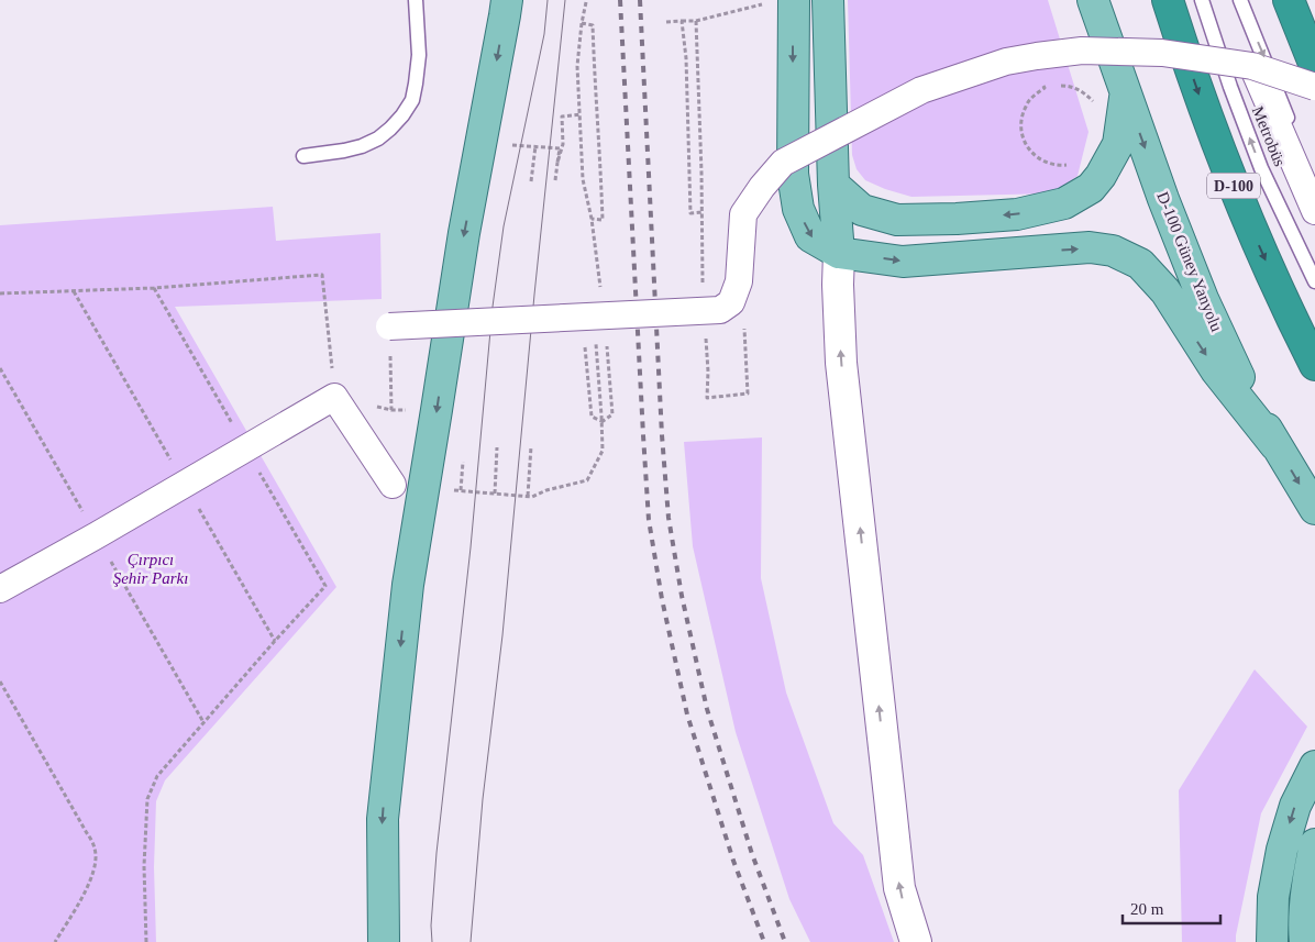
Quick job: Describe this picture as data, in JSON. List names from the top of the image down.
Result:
{
  "streets": {
    "highway": ["D-100"],
    "main road": ["D-100 Güney Yanyolu"],
    "lane": ["Metrobüs"]
  },
  "one_way": ["D-100 Güney Yanyolu"],
  "parks": ["Çırpıcı Şehir Parkı"],
  "scale_bar": "20 m"
}
